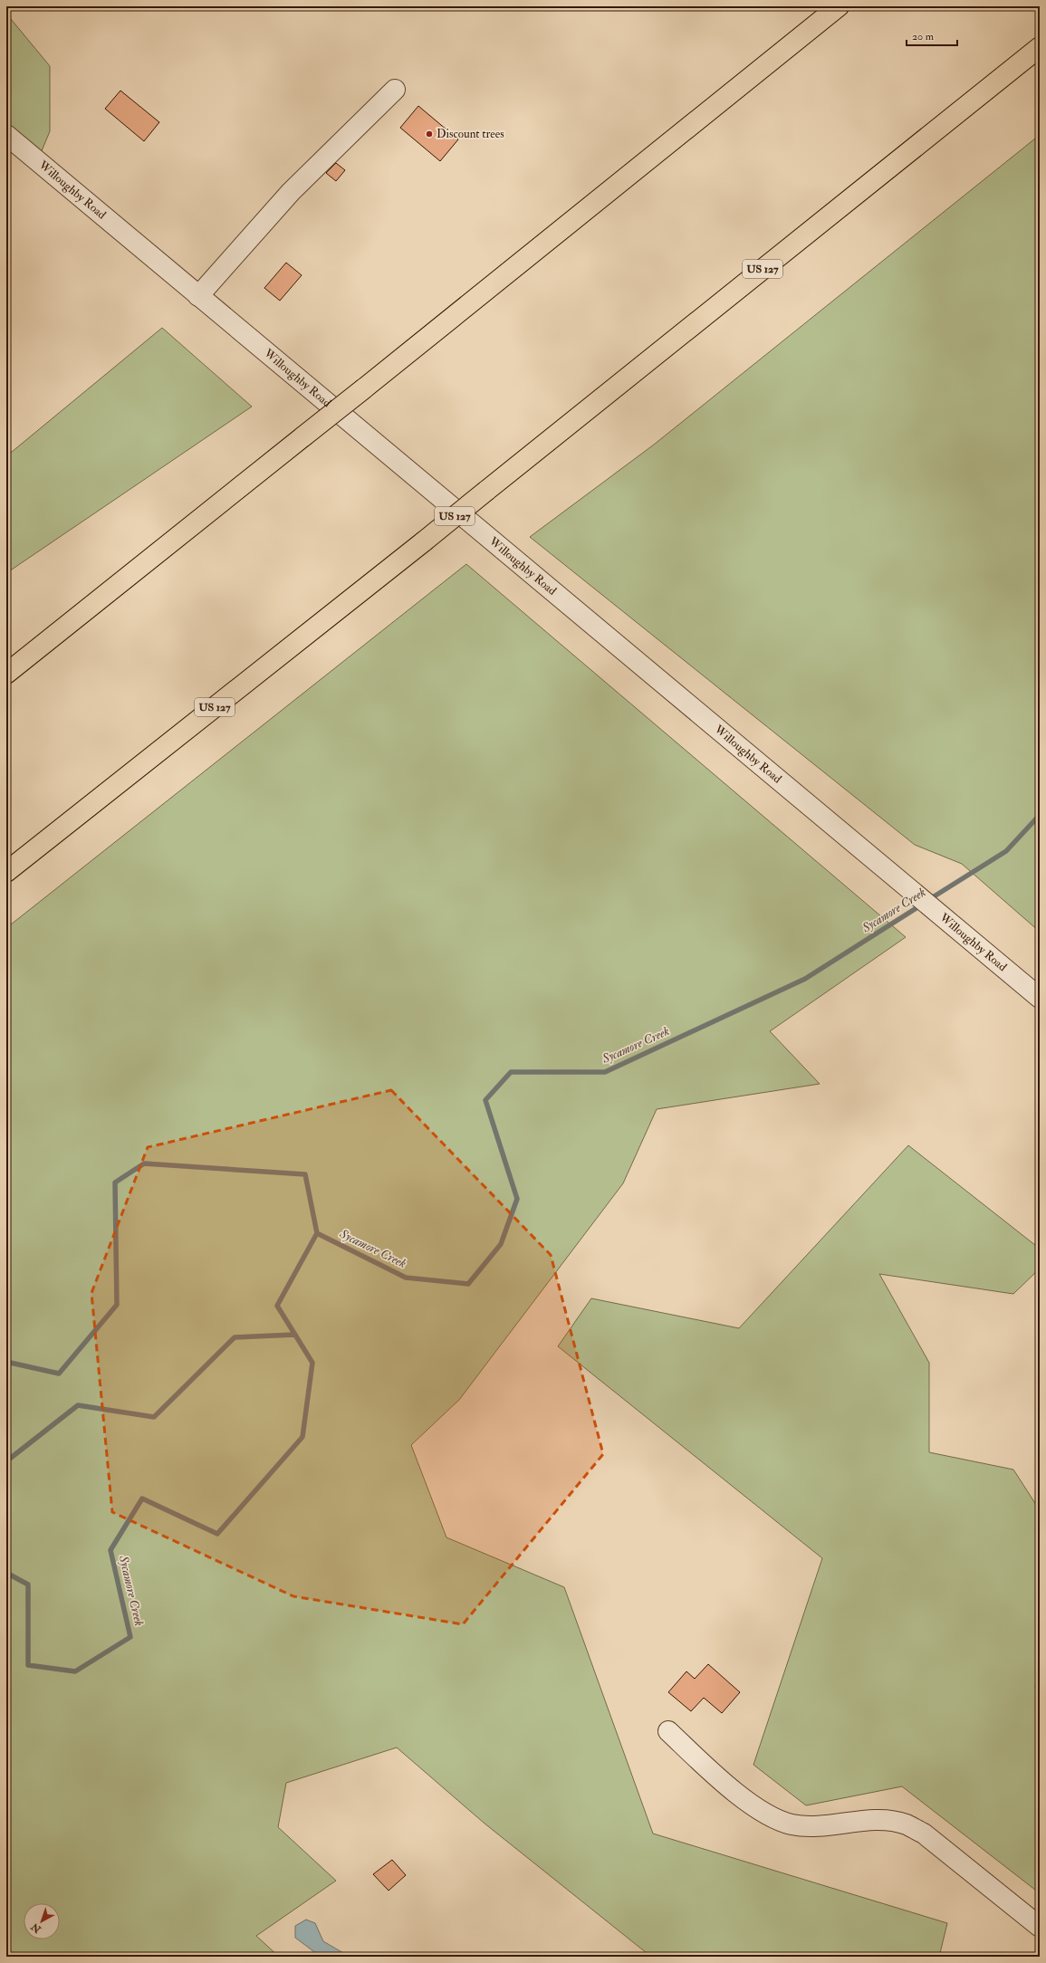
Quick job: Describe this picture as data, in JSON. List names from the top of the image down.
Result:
{
  "streets": {
    "highway": ["US 127"],
    "street": ["Willoughby Road"]
  },
  "water": ["Sycamore Creek"],
  "places": ["Discount trees"],
  "scale_bar": "20 m",
  "north": "bottom left"
}
